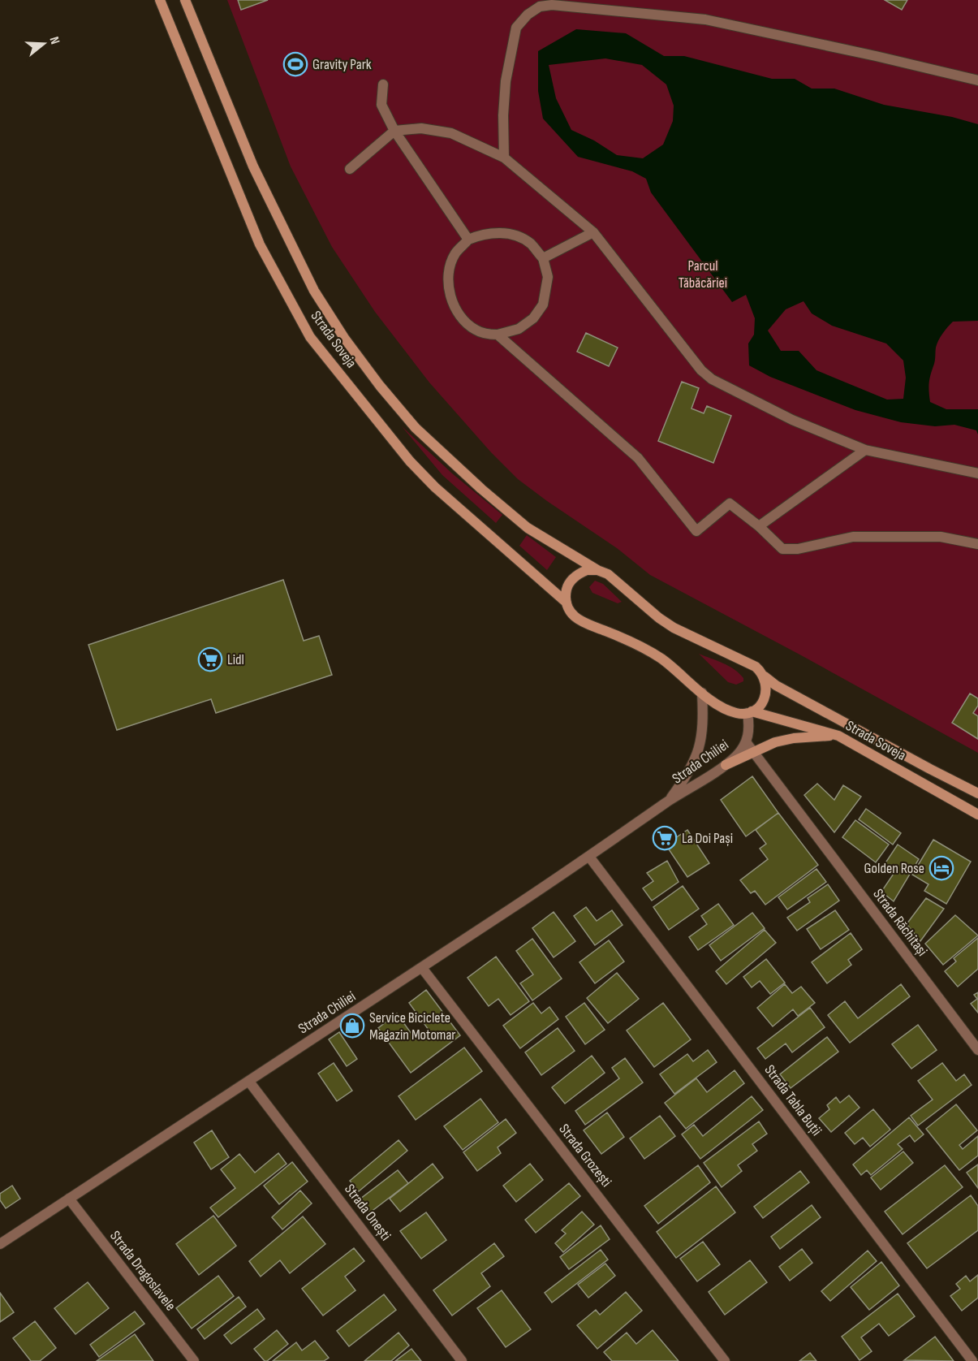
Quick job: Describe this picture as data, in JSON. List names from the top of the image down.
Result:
{
  "streets": {
    "main road": ["Strada Soveja"],
    "street": [
      "Strada Chiliei",
      "Strada Răchitași",
      "Strada Tabla Buții",
      "Strada Grozești",
      "Strada Onești",
      "Strada Dragoslavele"
    ]
  },
  "crossings": [
    ["Strada Soveja", "Strada Chiliei"],
    ["Strada Chiliei", "Strada Răchitași"],
    ["Strada Chiliei", "Strada Tabla Buții"],
    ["Strada Chiliei", "Strada Grozești"],
    ["Strada Chiliei", "Strada Onești"],
    ["Strada Chiliei", "Strada Dragoslavele"]
  ],
  "parks": ["Parcul Tăbăcăriei"],
  "places": {
    "sports": ["Gravity Park"],
    "supermarket": ["Lidl", "La Doi Pași"],
    "hotel": ["Golden Rose"],
    "shop": ["Service Biciclete Magazin Motomar"]
  },
  "north": "right"
}
